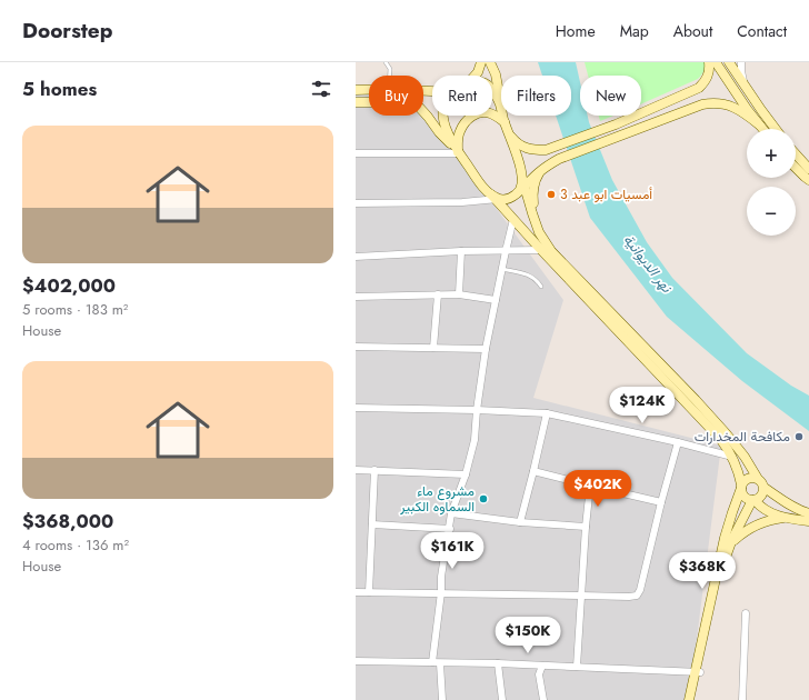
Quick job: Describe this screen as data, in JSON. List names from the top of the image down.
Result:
{
  "water": ["نهر الديوانية"],
  "places": ["أمسيات ابو عبد 3", "مكافحة المخدارات", "مشروع ماء السماوه الكبير"],
  "page": {
    "header": "Doorstep",
    "nav": [
      "Home",
      "Map",
      "About",
      "Contact"
    ],
    "heading": "5 homes",
    "chip": [
      "Buy",
      "Rent",
      "Filters",
      "New"
    ],
    "list": [
      {
        "name": "$402,000",
        "note": "5 rooms · 183 m² · House"
      },
      {
        "name": "$368,000",
        "note": "4 rooms · 136 m² · House"
      }
    ],
    "map_buttons": ["+", "−"],
    "price": [
      "$124K",
      "$402K",
      "$161K",
      "$368K",
      "$150K"
    ]
  }
}
